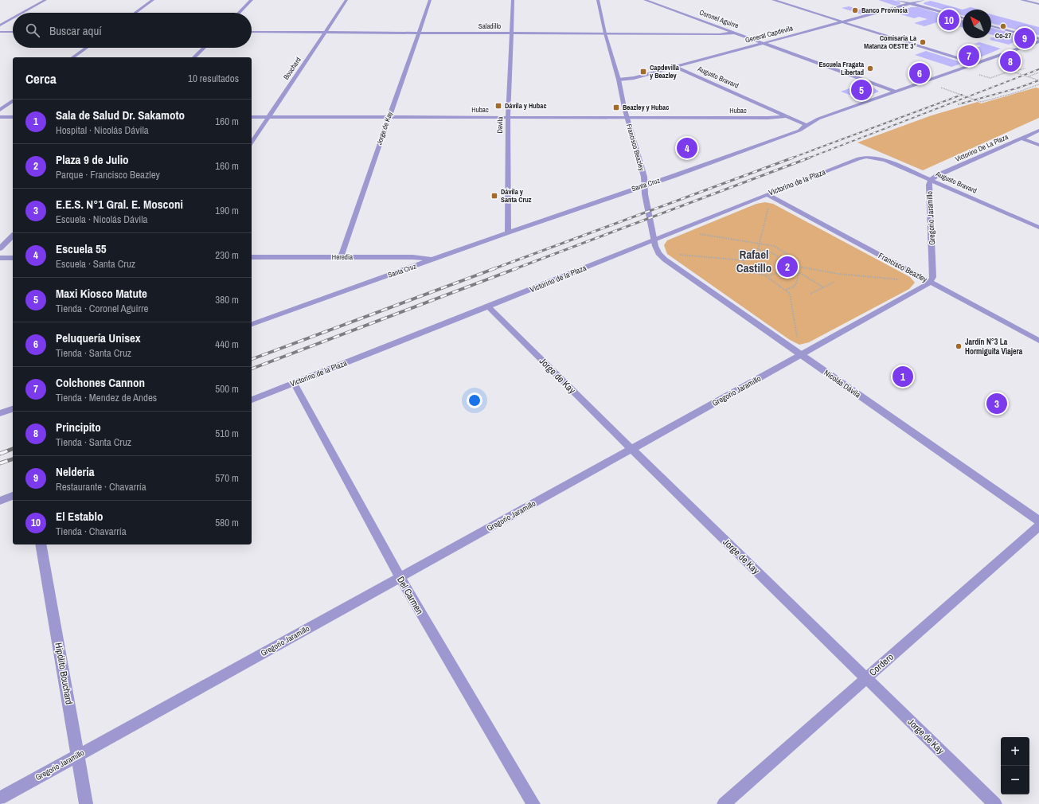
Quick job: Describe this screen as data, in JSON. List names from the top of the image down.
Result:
{
  "streets": {
    "street": [
      "Coronel Aguirre",
      "Saladillo",
      "General Capdevila",
      "Bouchard",
      "Augusto Bravard",
      "Hubac",
      "Davila",
      "Jorge de Kay",
      "Francisco Beazley",
      "Victorino De La Plaza",
      "Victorino de la Plaza",
      "Santa Cruz",
      "Gregorio Jaramillo",
      "Heredia",
      "Nicolás Dávila",
      "Del Carmen",
      "Cordero",
      "Hipólito Bouchard"
    ]
  },
  "crossings": [
    ["Coronel Aguirre", "Saladillo"],
    ["Coronel Aguirre", "General Capdevila"],
    ["Coronel Aguirre", "Santa Cruz"],
    ["Saladillo", "Bouchard"],
    ["Saladillo", "Davila"],
    ["Saladillo", "Jorge de Kay"],
    ["Saladillo", "Francisco Beazley"],
    ["General Capdevila", "Augusto Bravard"],
    ["General Capdevila", "Francisco Beazley"],
    ["Bouchard", "Hubac"],
    ["Augusto Bravard", "Hubac"],
    ["Augusto Bravard", "Victorino De La Plaza"],
    ["Augusto Bravard", "Victorino de la Plaza"],
    ["Augusto Bravard", "Santa Cruz"],
    ["Augusto Bravard", "Gregorio Jaramillo"],
    ["Hubac", "Davila"],
    ["Hubac", "Jorge de Kay"],
    ["Hubac", "Francisco Beazley"],
    ["Davila", "Santa Cruz"],
    ["Jorge de Kay", "Victorino de la Plaza"],
    ["Jorge de Kay", "Gregorio Jaramillo"],
    ["Jorge de Kay", "Heredia"],
    ["Jorge de Kay", "Cordero"],
    ["Francisco Beazley", "Victorino de la Plaza"],
    ["Francisco Beazley", "Santa Cruz"],
    ["Francisco Beazley", "Gregorio Jaramillo"],
    ["Victorino De La Plaza", "Gregorio Jaramillo"],
    ["Victorino de la Plaza", "Del Carmen"],
    ["Santa Cruz", "Heredia"],
    ["Gregorio Jaramillo", "Nicolás Dávila"],
    ["Gregorio Jaramillo", "Del Carmen"],
    ["Gregorio Jaramillo", "Hipólito Bouchard"]
  ],
  "districts": ["Rafael Castillo"],
  "places": {
    "other": [
      "Banco Provincia",
      "Co-27",
      "Comisaría La Matanza OESTE 3°",
      "Escuela Fragata Libertad",
      "Jardín N°3 La Hormiguita Viajera"
    ],
    "transit": [
      "Capdevilla y Beazley",
      "Dávila y Hubac",
      "Beazley y Hubac",
      "Dávila y Santa Cruz"
    ]
  },
  "north": "top left",
  "page": {
    "pins": [
      "10",
      "9",
      "7",
      "8",
      "6",
      "5",
      "4",
      "2",
      "1",
      "3"
    ],
    "search": "Buscar aquí",
    "heading": ["Cerca", "10 resultados"],
    "list": [
      {
        "mark": "1",
        "name": "Sala de Salud Dr. Sakamoto",
        "note": "Hospital · Nicolás Dávila",
        "value": "160 m"
      },
      {
        "mark": "2",
        "name": "Plaza 9 de Julio",
        "note": "Parque · Francisco Beazley",
        "value": "160 m"
      },
      {
        "mark": "3",
        "name": "E.E.S. N°1 Gral. E. Mosconi",
        "note": "Escuela · Nicolás Dávila",
        "value": "190 m"
      },
      {
        "mark": "4",
        "name": "Escuela 55",
        "note": "Escuela · Santa Cruz",
        "value": "230 m"
      },
      {
        "mark": "5",
        "name": "Maxi Kiosco Matute",
        "note": "Tienda · Coronel Aguirre",
        "value": "380 m"
      },
      {
        "mark": "6",
        "name": "Peluquería Unisex",
        "note": "Tienda · Santa Cruz",
        "value": "440 m"
      },
      {
        "mark": "7",
        "name": "Colchones Cannon",
        "note": "Tienda · Mendez de Andes",
        "value": "500 m"
      },
      {
        "mark": "8",
        "name": "Principito",
        "note": "Tienda · Santa Cruz",
        "value": "510 m"
      },
      {
        "mark": "9",
        "name": "Nelderia",
        "note": "Restaurante · Chavarría",
        "value": "570 m"
      },
      {
        "mark": "10",
        "name": "El Establo",
        "note": "Tienda · Chavarría",
        "value": "580 m"
      }
    ],
    "map_buttons": ["+", "−"]
  }
}
